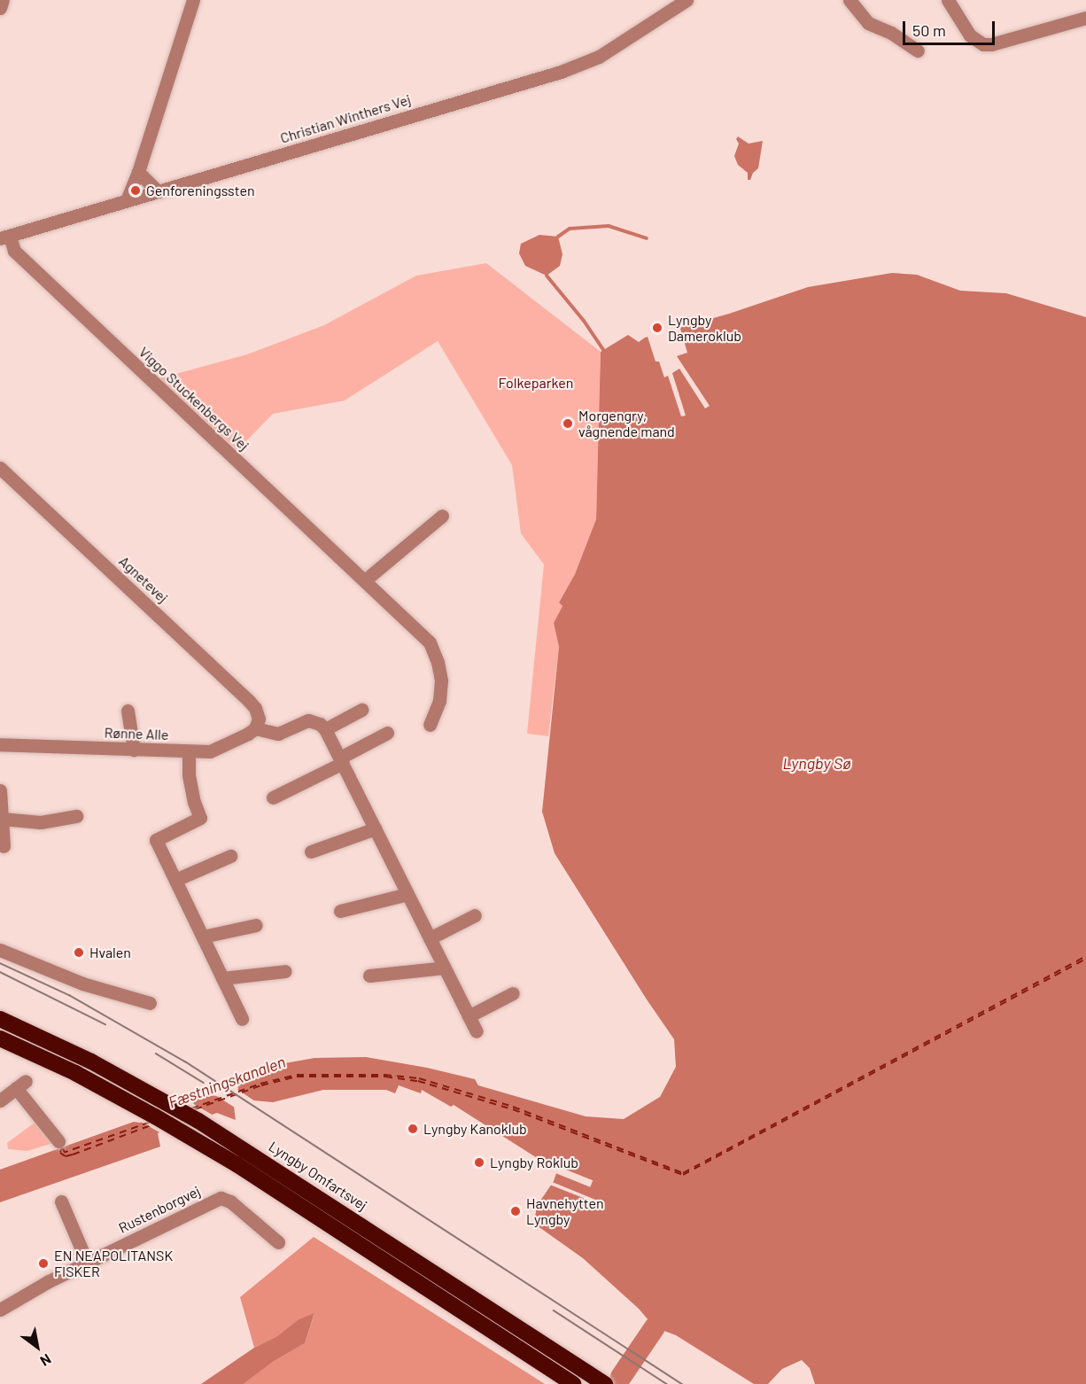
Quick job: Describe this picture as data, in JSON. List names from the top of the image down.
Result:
{
  "streets": {
    "highway": ["Lyngby Omfartsvej"],
    "street": [
      "Christian Winthers Vej",
      "Viggo Stuckenbergs Vej",
      "Agnetevej",
      "Rønne Alle",
      "Rustenborgvej"
    ]
  },
  "crossings": [
    ["Christian Winthers Vej", "Viggo Stuckenbergs Vej"],
    ["Agnetevej", "Rønne Alle"]
  ],
  "water": ["Lyngby Sø", "Fæstningskanalen"],
  "parks": ["Folkeparken"],
  "places": [
    "Genforeningssten",
    "Lyngby Dameroklub",
    "Morgengry, vågnende mand",
    "Hvalen",
    "Lyngby Kanoklub",
    "Lyngby Roklub",
    "Havnehytten Lyngby",
    "EN NEAPOLITANSK FISKER"
  ],
  "scale_bar": "50 m",
  "north": "bottom right"
}
